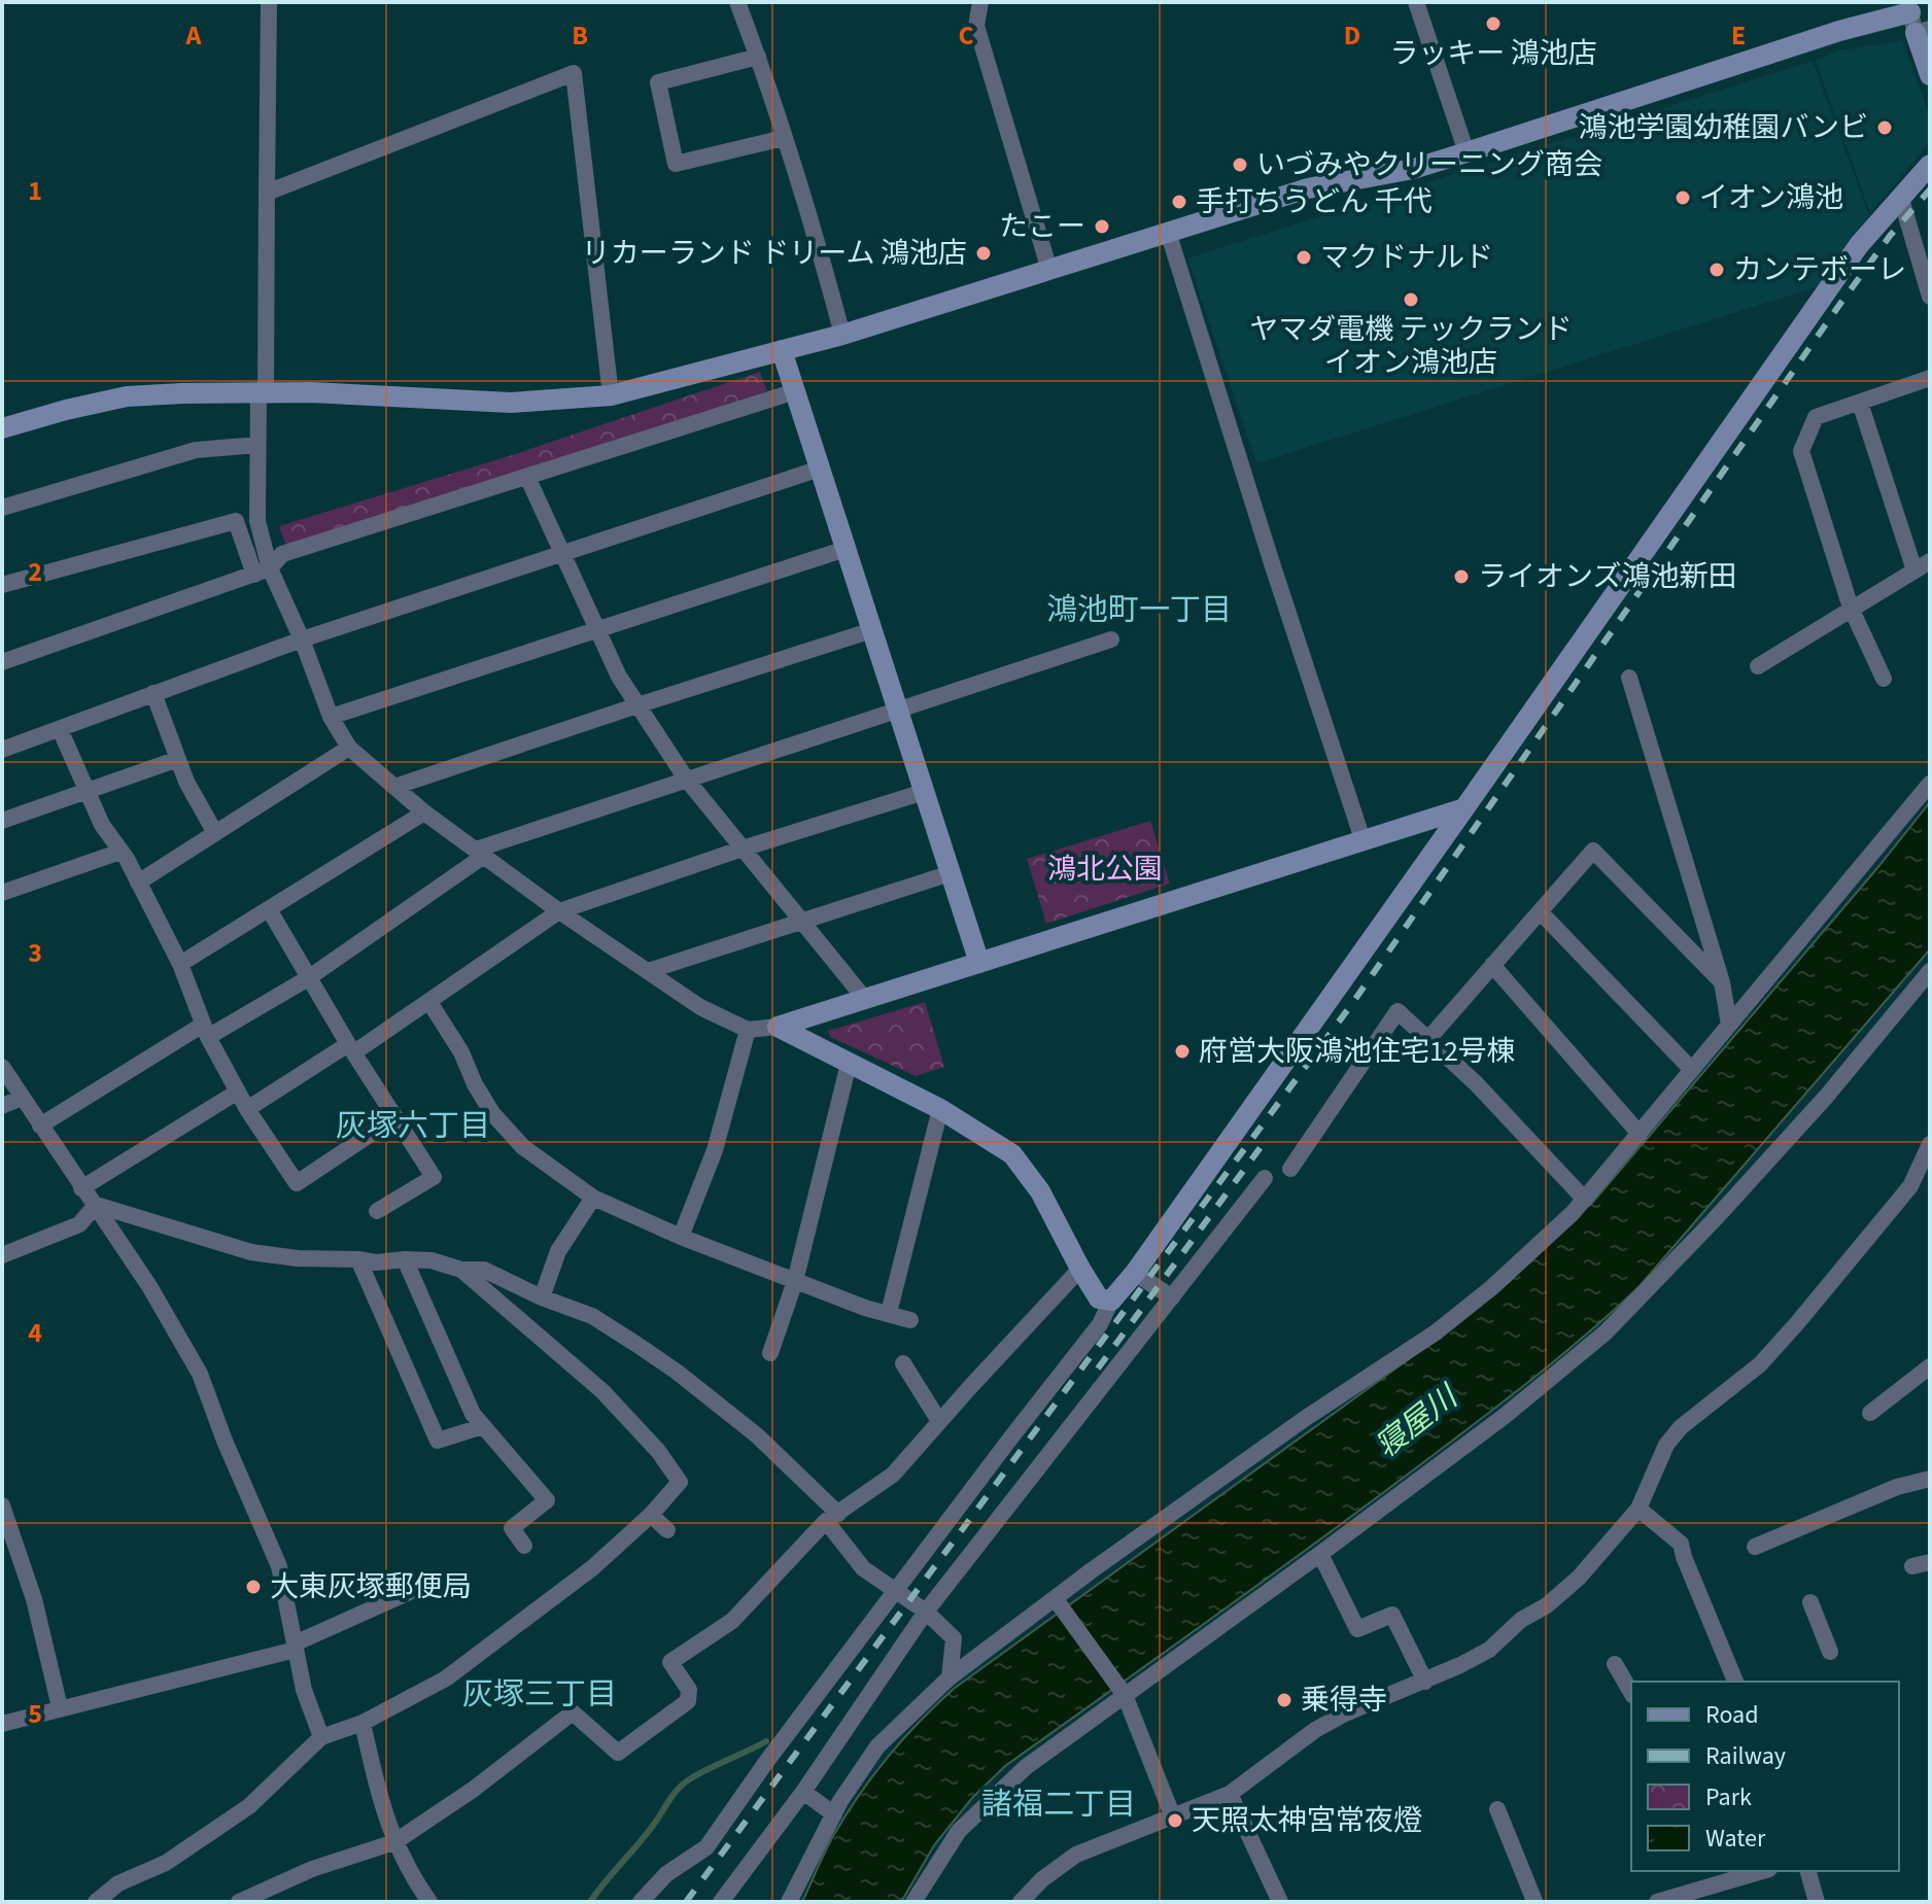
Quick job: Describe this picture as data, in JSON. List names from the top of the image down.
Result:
{
  "districts": [
    "鴻池町一丁目",
    "灰塚六丁目",
    "灰塚三丁目",
    "諸福二丁目"
  ],
  "water": ["寝屋川"],
  "parks": ["鴻北公園"],
  "places": [
    "ラッキー 鴻池店",
    "鴻池学園幼稚園バンビ",
    "いづみやクリーニング商会",
    "イオン鴻池",
    "手打ちうどん 千代",
    "たこー",
    "リカーランド ドリーム 鴻池店",
    "マクドナルド",
    "カンテボーレ",
    "ヤマダ電機 テックランド イオン鴻池店",
    "ライオンズ鴻池新田",
    "府営大阪鴻池住宅12号棟",
    "大東灰塚郵便局",
    "乗得寺",
    "天照太神宮常夜燈"
  ],
  "legend": [
    "Road",
    "Railway",
    "Park",
    "Water"
  ],
  "grid": {
    "columns": [
      "A",
      "B",
      "C",
      "D",
      "E"
    ],
    "rows": [
      "1",
      "2",
      "3",
      "4",
      "5"
    ]
  }
}
